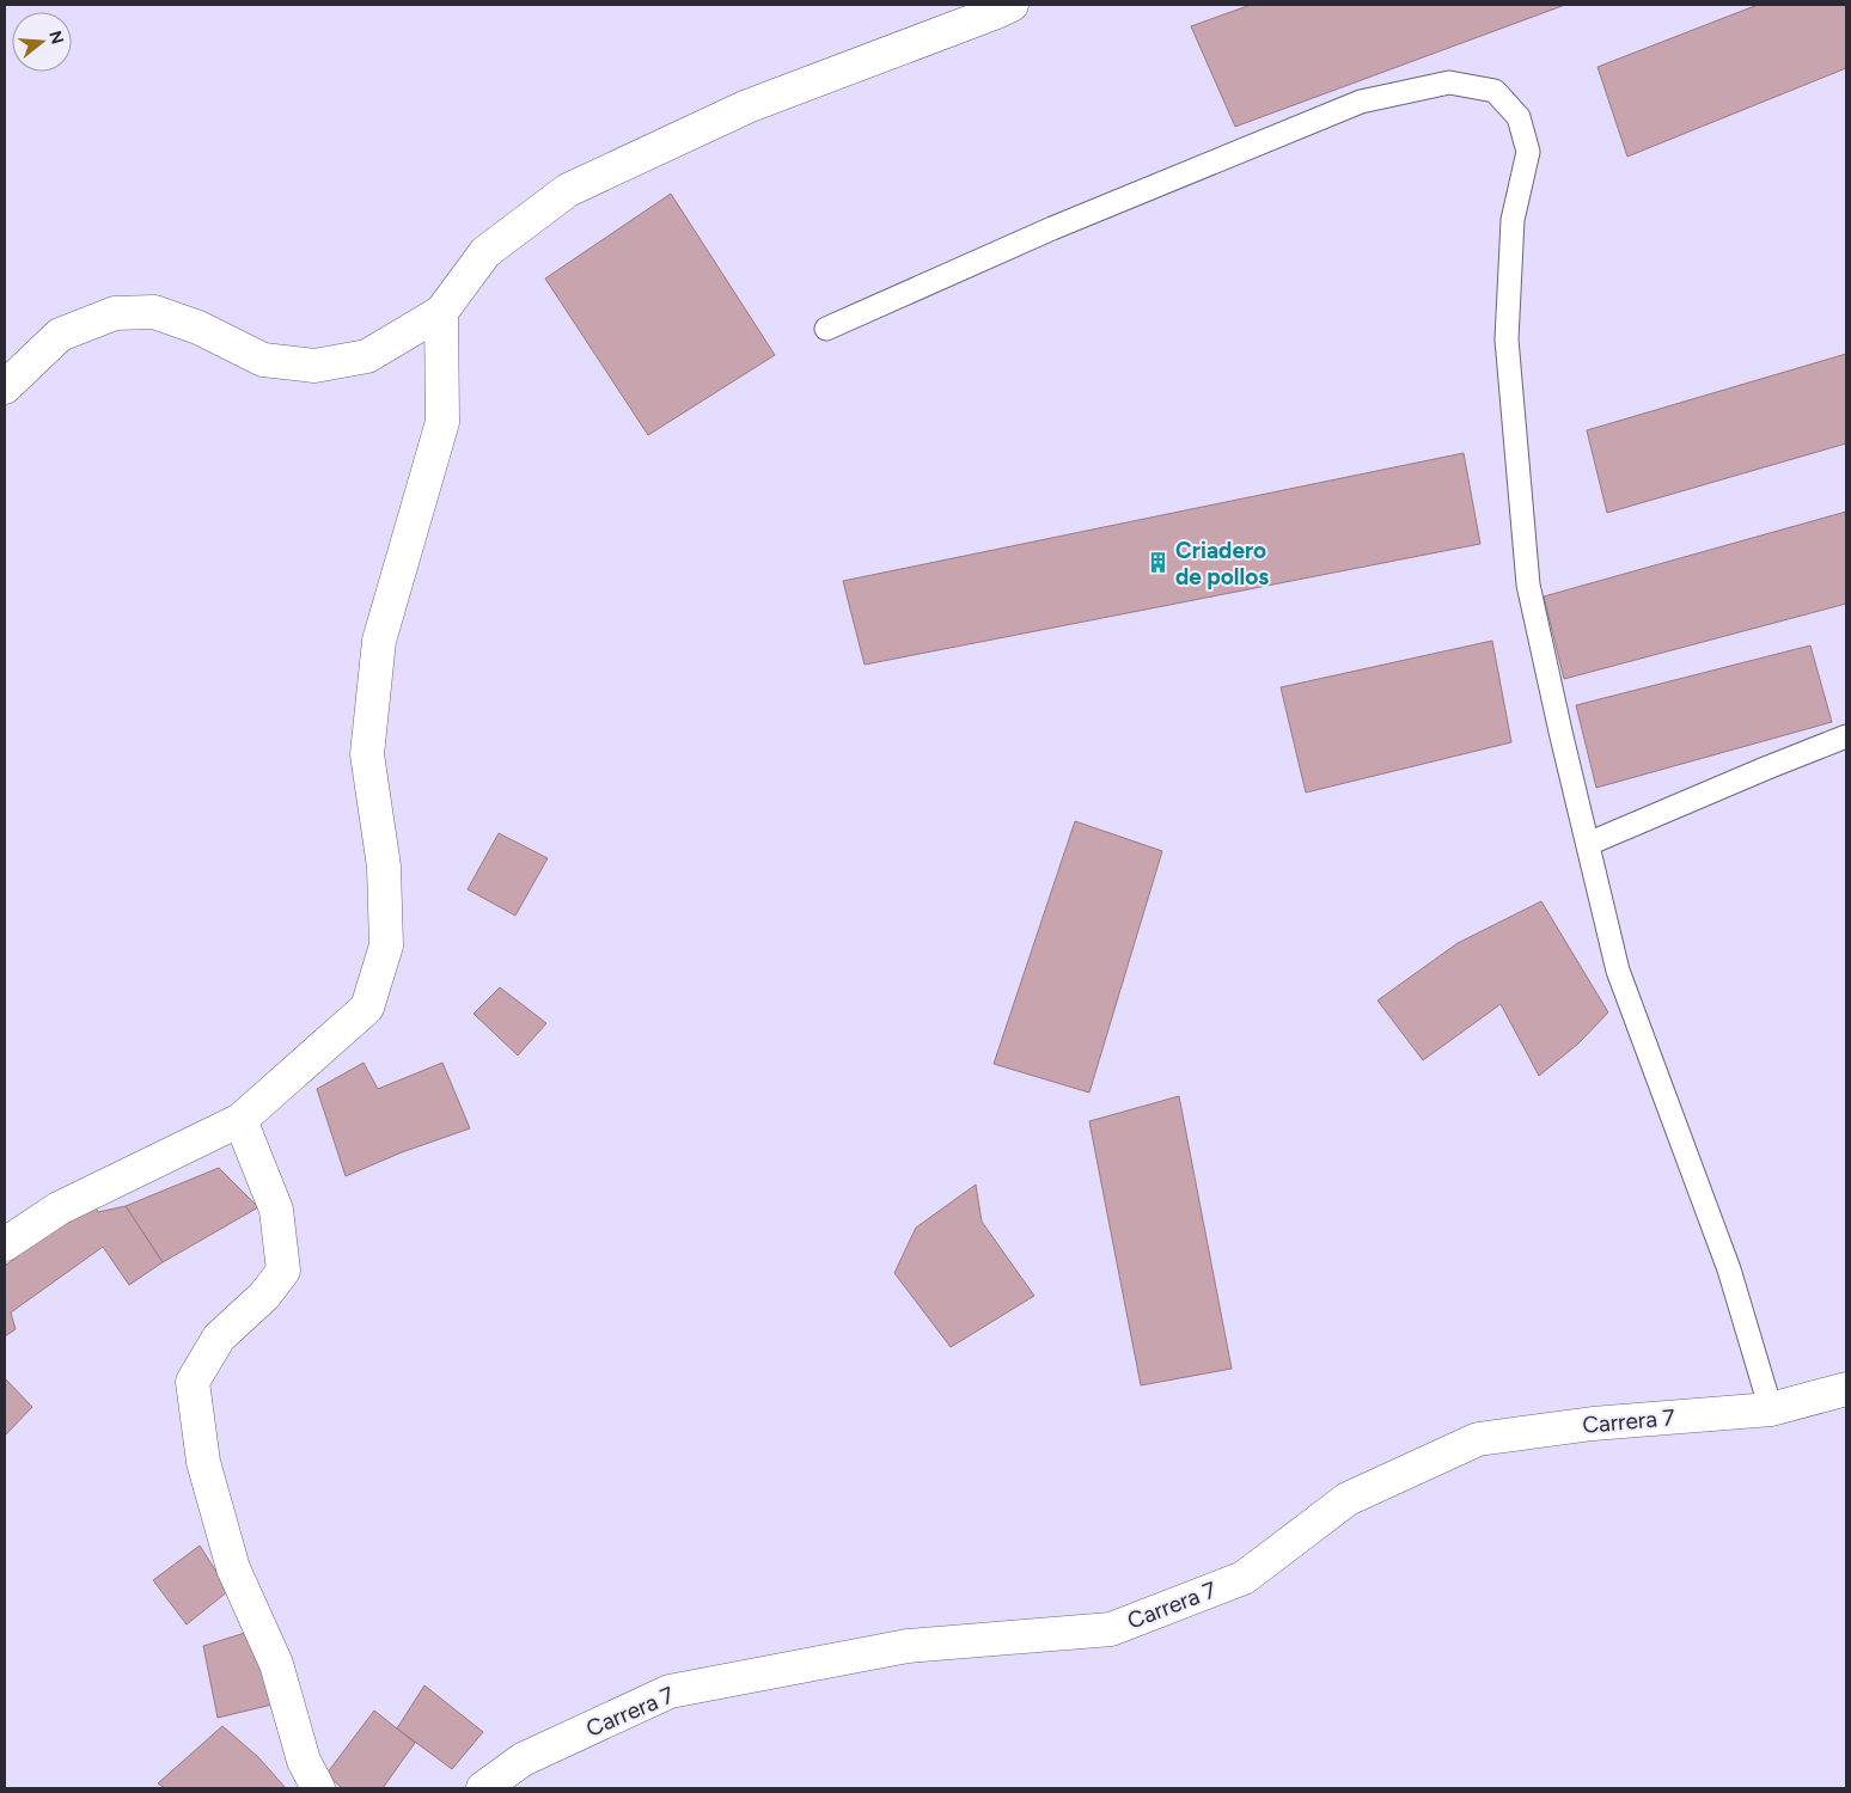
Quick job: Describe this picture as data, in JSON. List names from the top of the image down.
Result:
{
  "streets": {
    "street": ["Carrera 7"]
  },
  "places": {
    "building": ["Criadero de pollos"]
  },
  "north": "right"
}
